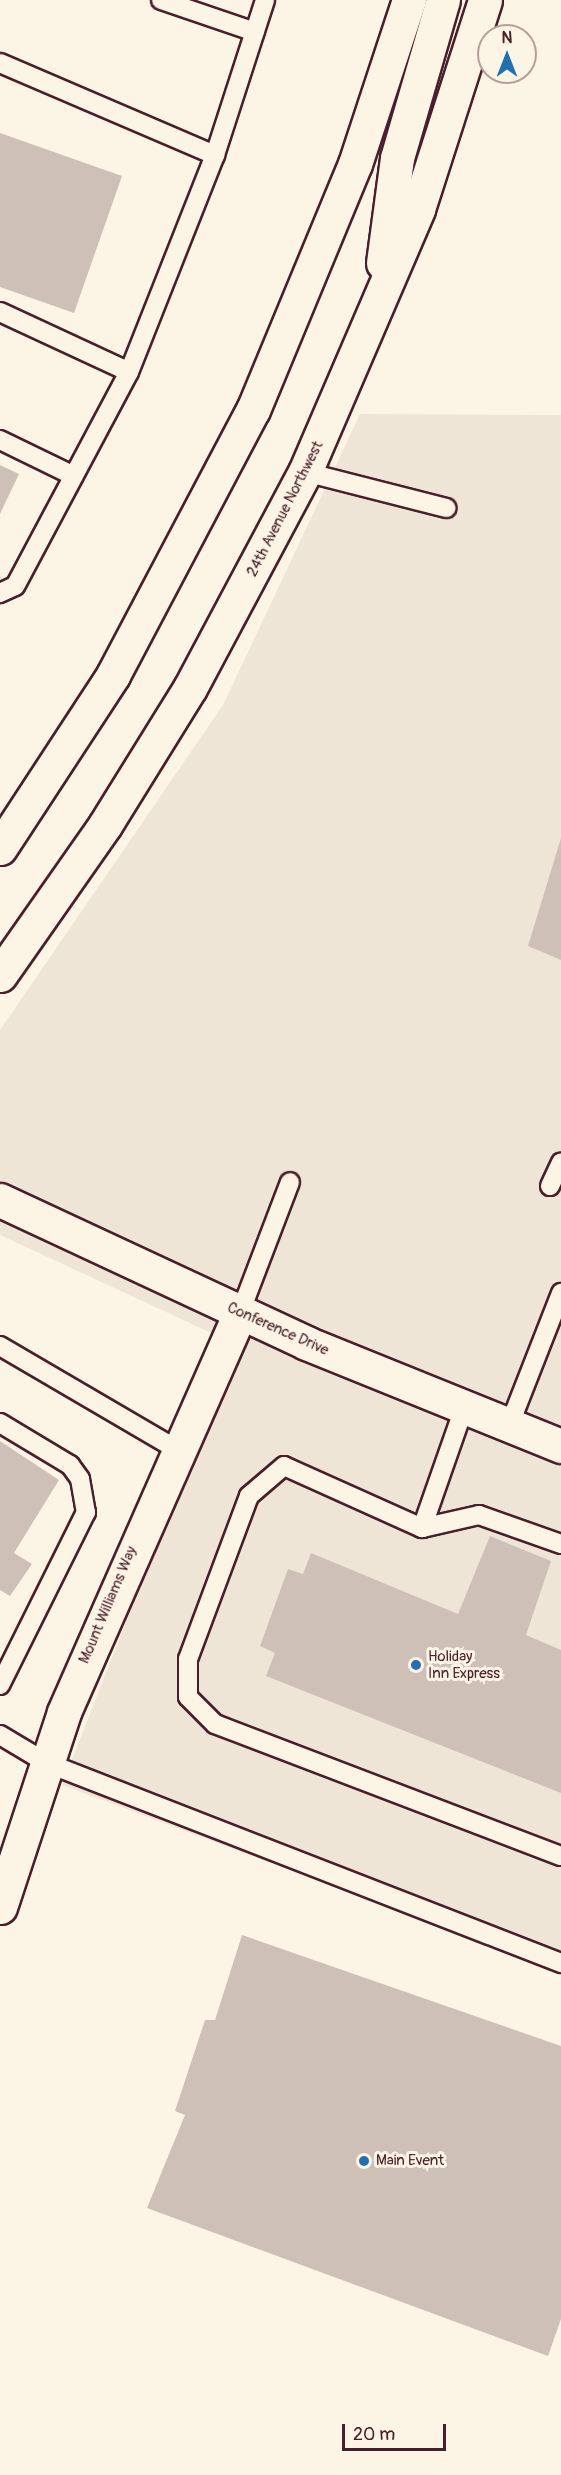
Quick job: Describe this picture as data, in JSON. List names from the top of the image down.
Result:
{
  "streets": {
    "main road": ["24th Avenue Northwest", "Conference Drive", "Mount Williams Way"]
  },
  "crossings": [
    ["Conference Drive", "Mount Williams Way"]
  ],
  "places": ["Holiday Inn Express", "Main Event"],
  "scale_bar": "20 m",
  "north": "top"
}
